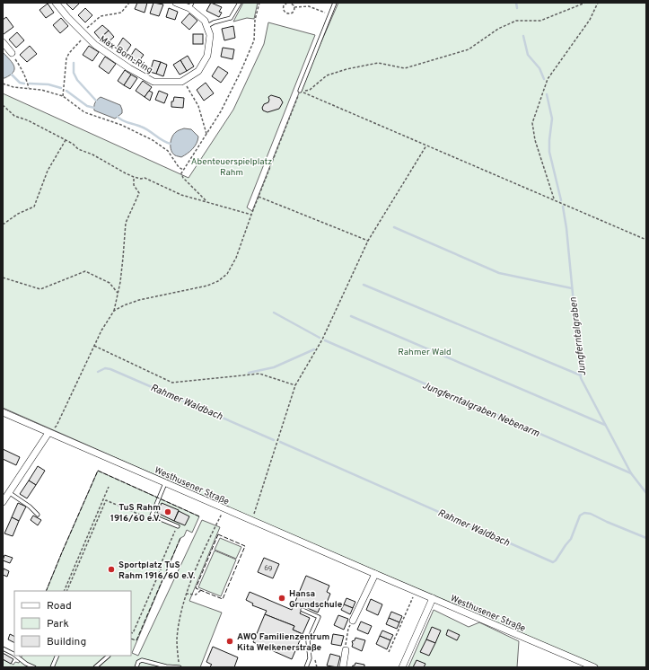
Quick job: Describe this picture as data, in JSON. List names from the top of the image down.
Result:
{
  "streets": {
    "street": ["Max-Born-Ring", "Westhusener Straße"]
  },
  "water": ["Jungferntalgraben", "Rahmer Waldbach", "Jungferntalgraben Nebenarm"],
  "parks": ["Abenteuerspielplatz Rahm", "Rahmer Wald"],
  "places": [
    "TuS Rahm 1916/60 e.V.",
    "Sportplatz TuS Rahm 1916/60 e.V.",
    "Hansa Grundschule",
    "AWO Familienzentrum Kita Welkenerstraße"
  ],
  "house_numbers": ["69"],
  "legend": ["Road", "Park", "Building"]
}
